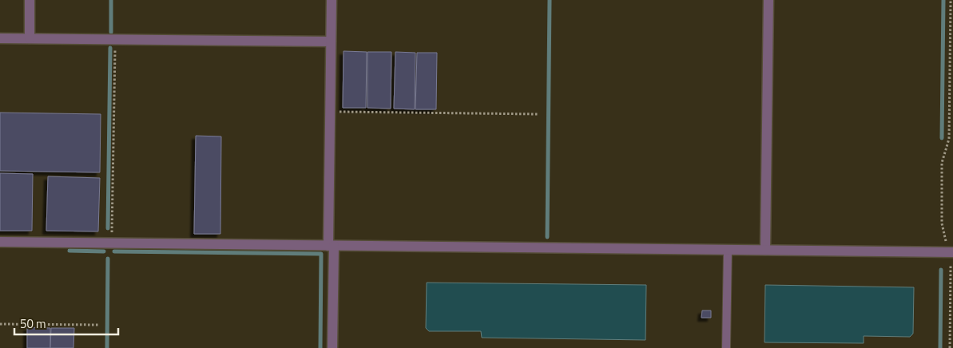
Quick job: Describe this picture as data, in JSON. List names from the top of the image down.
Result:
{
  "scale_bar": "50 m"
}
